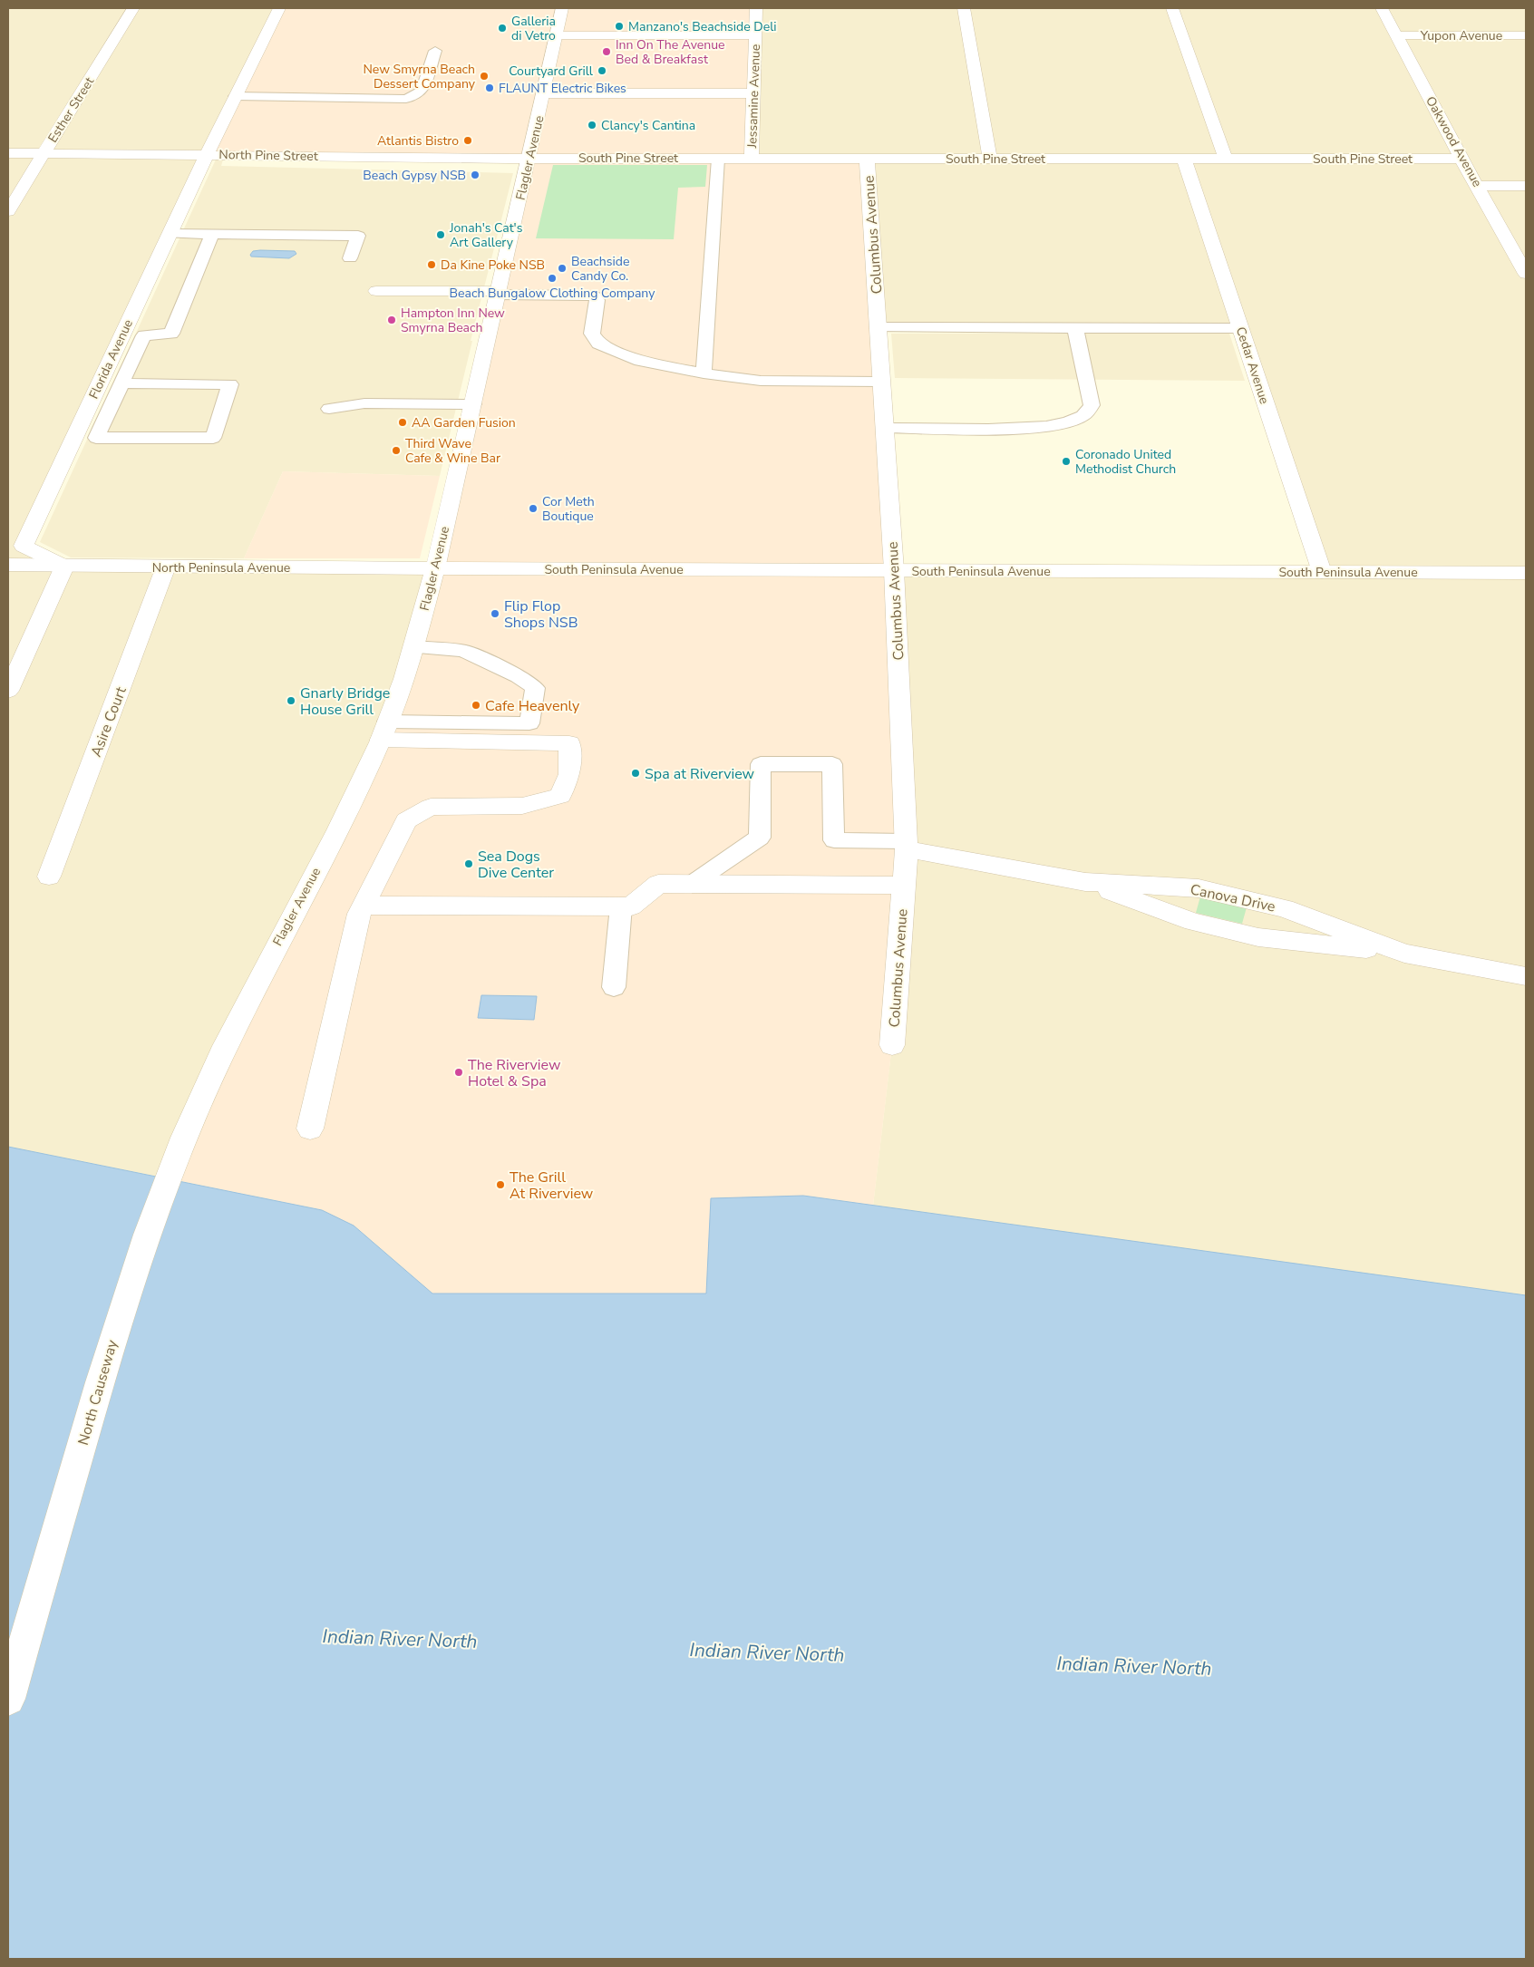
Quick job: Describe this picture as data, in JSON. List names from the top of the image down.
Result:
{
  "streets": {
    "street": [
      "Yupon Avenue",
      "Jessamine Avenue",
      "Esther Street",
      "Oakwood Avenue",
      "North Pine Street",
      "Flagler Avenue",
      "South Pine Street",
      "Columbus Avenue",
      "Florida Avenue",
      "Cedar Avenue",
      "North Peninsula Avenue",
      "South Peninsula Avenue",
      "Asire Court",
      "Canova Drive",
      "North Causeway"
    ]
  },
  "crossings": [
    ["Yupon Avenue", "Oakwood Avenue"],
    ["Jessamine Avenue", "South Pine Street"],
    ["Esther Street", "North Pine Street"],
    ["Oakwood Avenue", "South Pine Street"],
    ["North Pine Street", "Flagler Avenue"],
    ["North Pine Street", "South Pine Street"],
    ["North Pine Street", "Florida Avenue"],
    ["Flagler Avenue", "South Pine Street"],
    ["Flagler Avenue", "North Peninsula Avenue"],
    ["Flagler Avenue", "South Peninsula Avenue"],
    ["Flagler Avenue", "North Causeway"],
    ["South Pine Street", "Columbus Avenue"],
    ["South Pine Street", "Cedar Avenue"],
    ["Columbus Avenue", "South Peninsula Avenue"],
    ["Columbus Avenue", "Canova Drive"],
    ["Florida Avenue", "North Peninsula Avenue"],
    ["Cedar Avenue", "South Peninsula Avenue"],
    ["North Peninsula Avenue", "South Peninsula Avenue"],
    ["North Peninsula Avenue", "Asire Court"]
  ],
  "water": ["Indian River North"],
  "places": [
    "Manzano's Beachside Deli",
    "Galleria di Vetro",
    "Inn On The Avenue Bed & Breakfast",
    "Courtyard Grill",
    "New Smyrna Beach Dessert Company",
    "FLAUNT Electric Bikes",
    "Clancy's Cantina",
    "Atlantis Bistro",
    "Beach Gypsy NSB",
    "Jonah's Cat's Art Gallery",
    "Da Kine Poke NSB",
    "Beachside Candy Co.",
    "Beach Bungalow Clothing Company",
    "Hampton Inn New Smyrna Beach",
    "AA Garden Fusion",
    "Third Wave Cafe & Wine Bar",
    "Coronado United Methodist Church",
    "Cor Meth Boutique",
    "Flip Flop Shops NSB",
    "Gnarly Bridge House Grill",
    "Cafe Heavenly",
    "Spa at Riverview",
    "Sea Dogs Dive Center",
    "The Riverview Hotel & Spa",
    "The Grill At Riverview"
  ]
}
